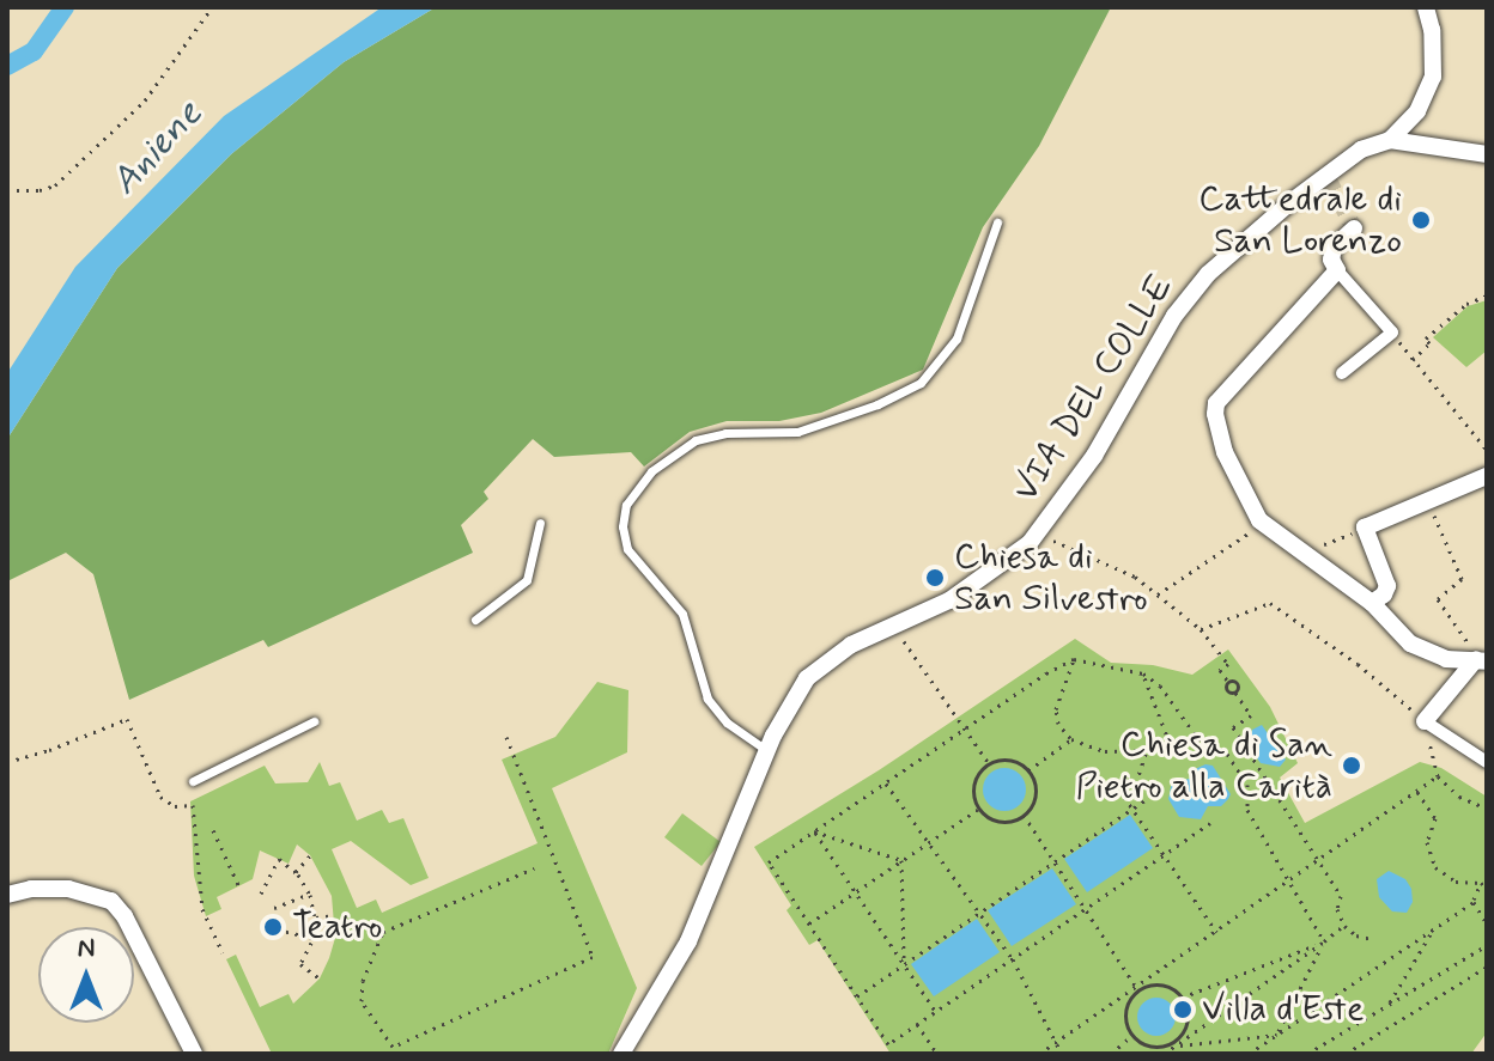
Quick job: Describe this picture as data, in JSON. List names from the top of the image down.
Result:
{
  "streets": {
    "street": ["VIA DEL COLLE"]
  },
  "water": ["Aniene"],
  "places": [
    "Cattedrale di San Lorenzo",
    "Chiesa di San Silvestro",
    "Chiesa di San Pietro alla Carità",
    "Teatro",
    "Villa d'Este"
  ],
  "north": "top"
}
